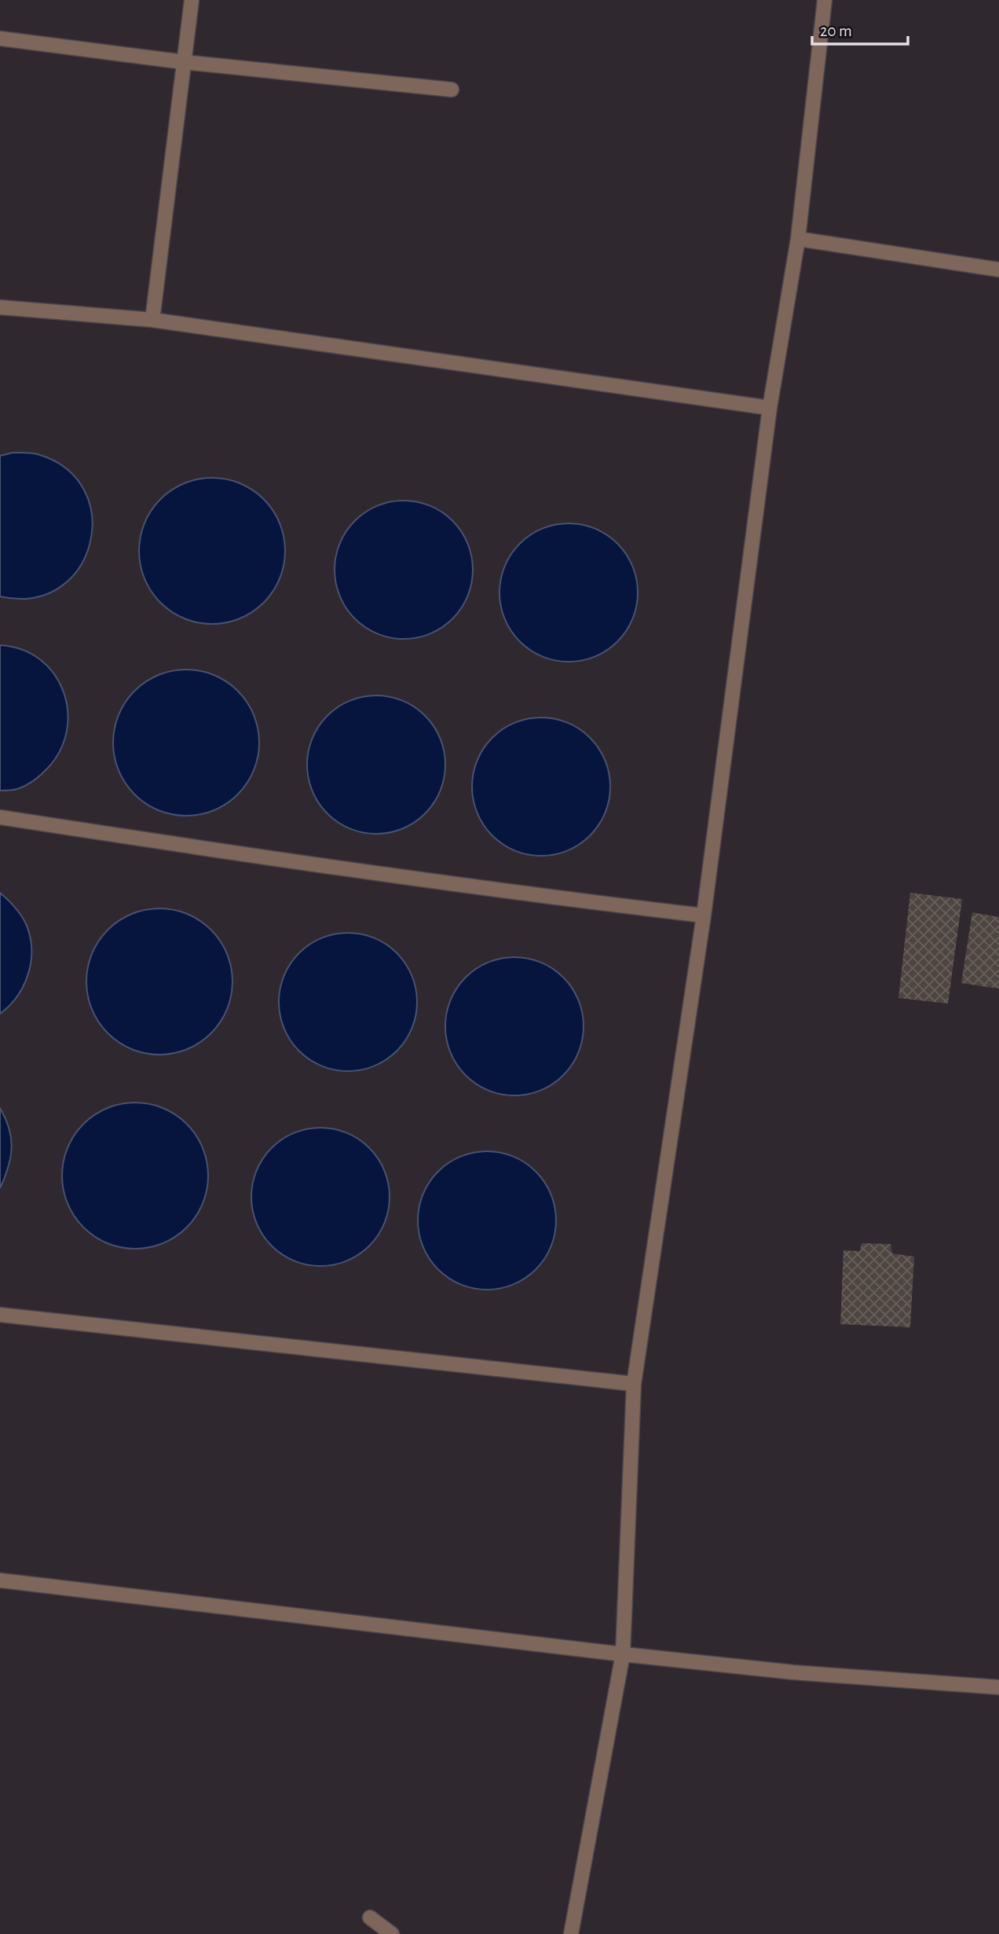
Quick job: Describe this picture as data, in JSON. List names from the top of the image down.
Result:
{
  "scale_bar": "20 m"
}
